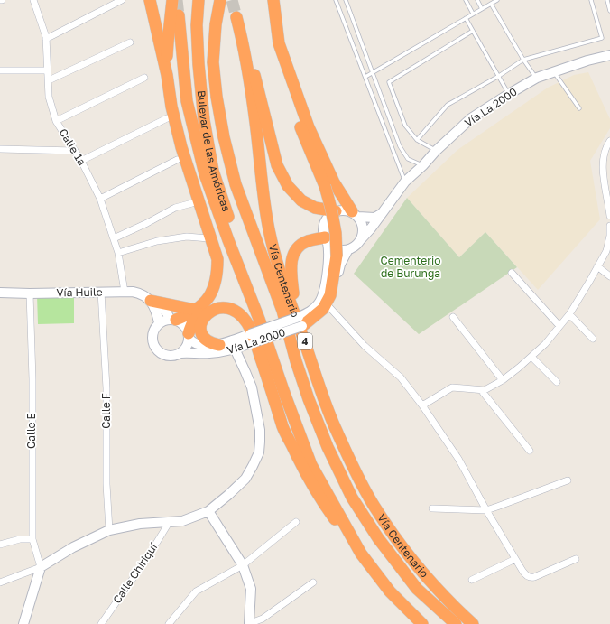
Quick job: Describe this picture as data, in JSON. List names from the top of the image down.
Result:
{
  "streets": {
    "highway": ["Bulevar de las Américas", "Vía Centenario", "4"],
    "street": [
      "Vía La 2000",
      "Calle 1a",
      "Vía Huile",
      "Calle F",
      "Calle E",
      "Calle Chiriquí"
    ]
  },
  "crossings": [
    ["Vía La 2000", "Vía Centenario"],
    ["Vía La 2000", "Vía Huile"],
    ["Calle 1a", "Vía Huile"],
    ["Vía Huile", "Calle F"],
    ["Vía Huile", "Calle E"]
  ],
  "parks": ["Cementerio de Burunga"]
}
